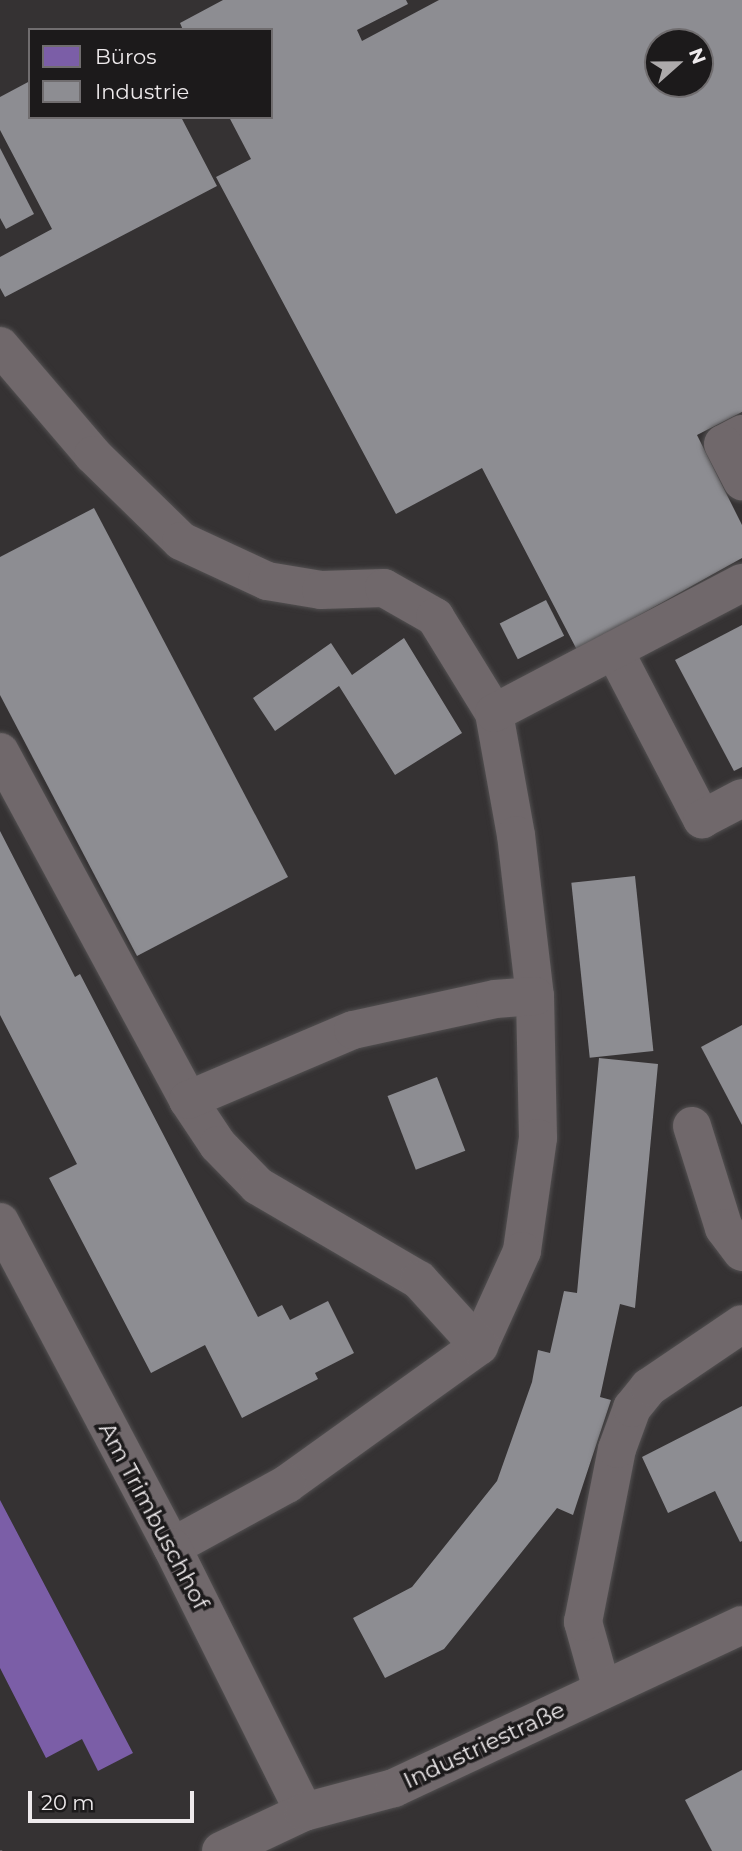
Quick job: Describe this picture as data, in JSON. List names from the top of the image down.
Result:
{
  "streets": {
    "street": ["Am Trimbuschhof", "Industriestraße"]
  },
  "crossings": [
    ["Am Trimbuschhof", "Industriestraße"]
  ],
  "legend": ["Büros", "Industrie"],
  "scale_bar": "20 m",
  "north": "right"
}
